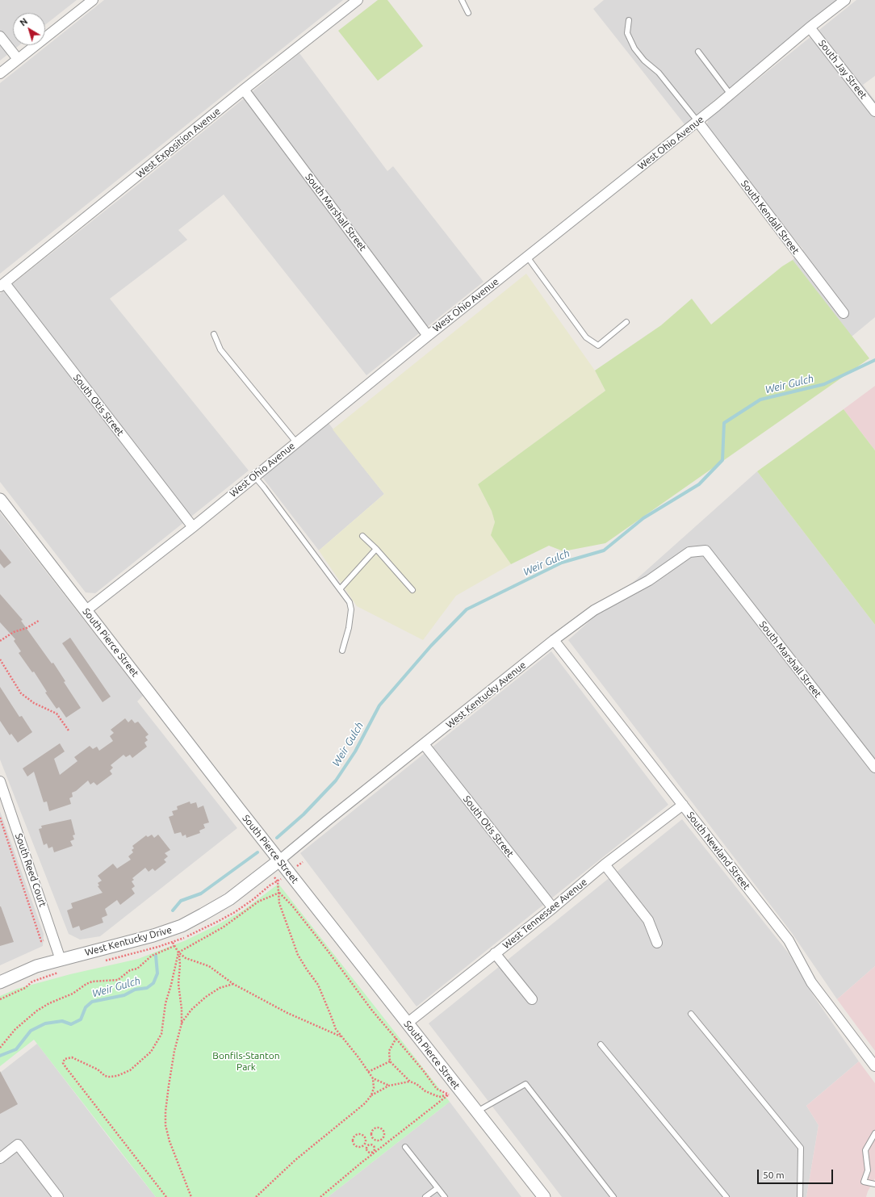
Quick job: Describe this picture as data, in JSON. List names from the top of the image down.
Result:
{
  "streets": {
    "street": [
      "South Jay Street",
      "West Exposition Avenue",
      "West Ohio Avenue",
      "South Marshall Street",
      "South Kendall Street",
      "South Otis Street",
      "South Pierce Street",
      "West Kentucky Avenue",
      "South Newland Street",
      "South Reed Court",
      "West Tennessee Avenue",
      "West Kentucky Drive"
    ]
  },
  "crossings": [
    ["South Jay Street", "West Ohio Avenue"],
    ["West Exposition Avenue", "South Marshall Street"],
    ["West Exposition Avenue", "South Otis Street"],
    ["West Ohio Avenue", "South Marshall Street"],
    ["West Ohio Avenue", "South Kendall Street"],
    ["West Ohio Avenue", "South Otis Street"],
    ["West Ohio Avenue", "South Pierce Street"],
    ["South Marshall Street", "West Kentucky Avenue"],
    ["South Otis Street", "West Kentucky Avenue"],
    ["South Otis Street", "West Tennessee Avenue"],
    ["South Pierce Street", "West Kentucky Avenue"],
    ["South Pierce Street", "West Tennessee Avenue"],
    ["South Pierce Street", "West Kentucky Drive"],
    ["West Kentucky Avenue", "South Newland Street"],
    ["West Kentucky Avenue", "West Kentucky Drive"],
    ["South Newland Street", "West Tennessee Avenue"],
    ["South Reed Court", "West Kentucky Drive"]
  ],
  "water": ["Weir Gulch"],
  "parks": ["Bonfils-Stanton Park"],
  "scale_bar": "50 m",
  "north": "top left"
}
